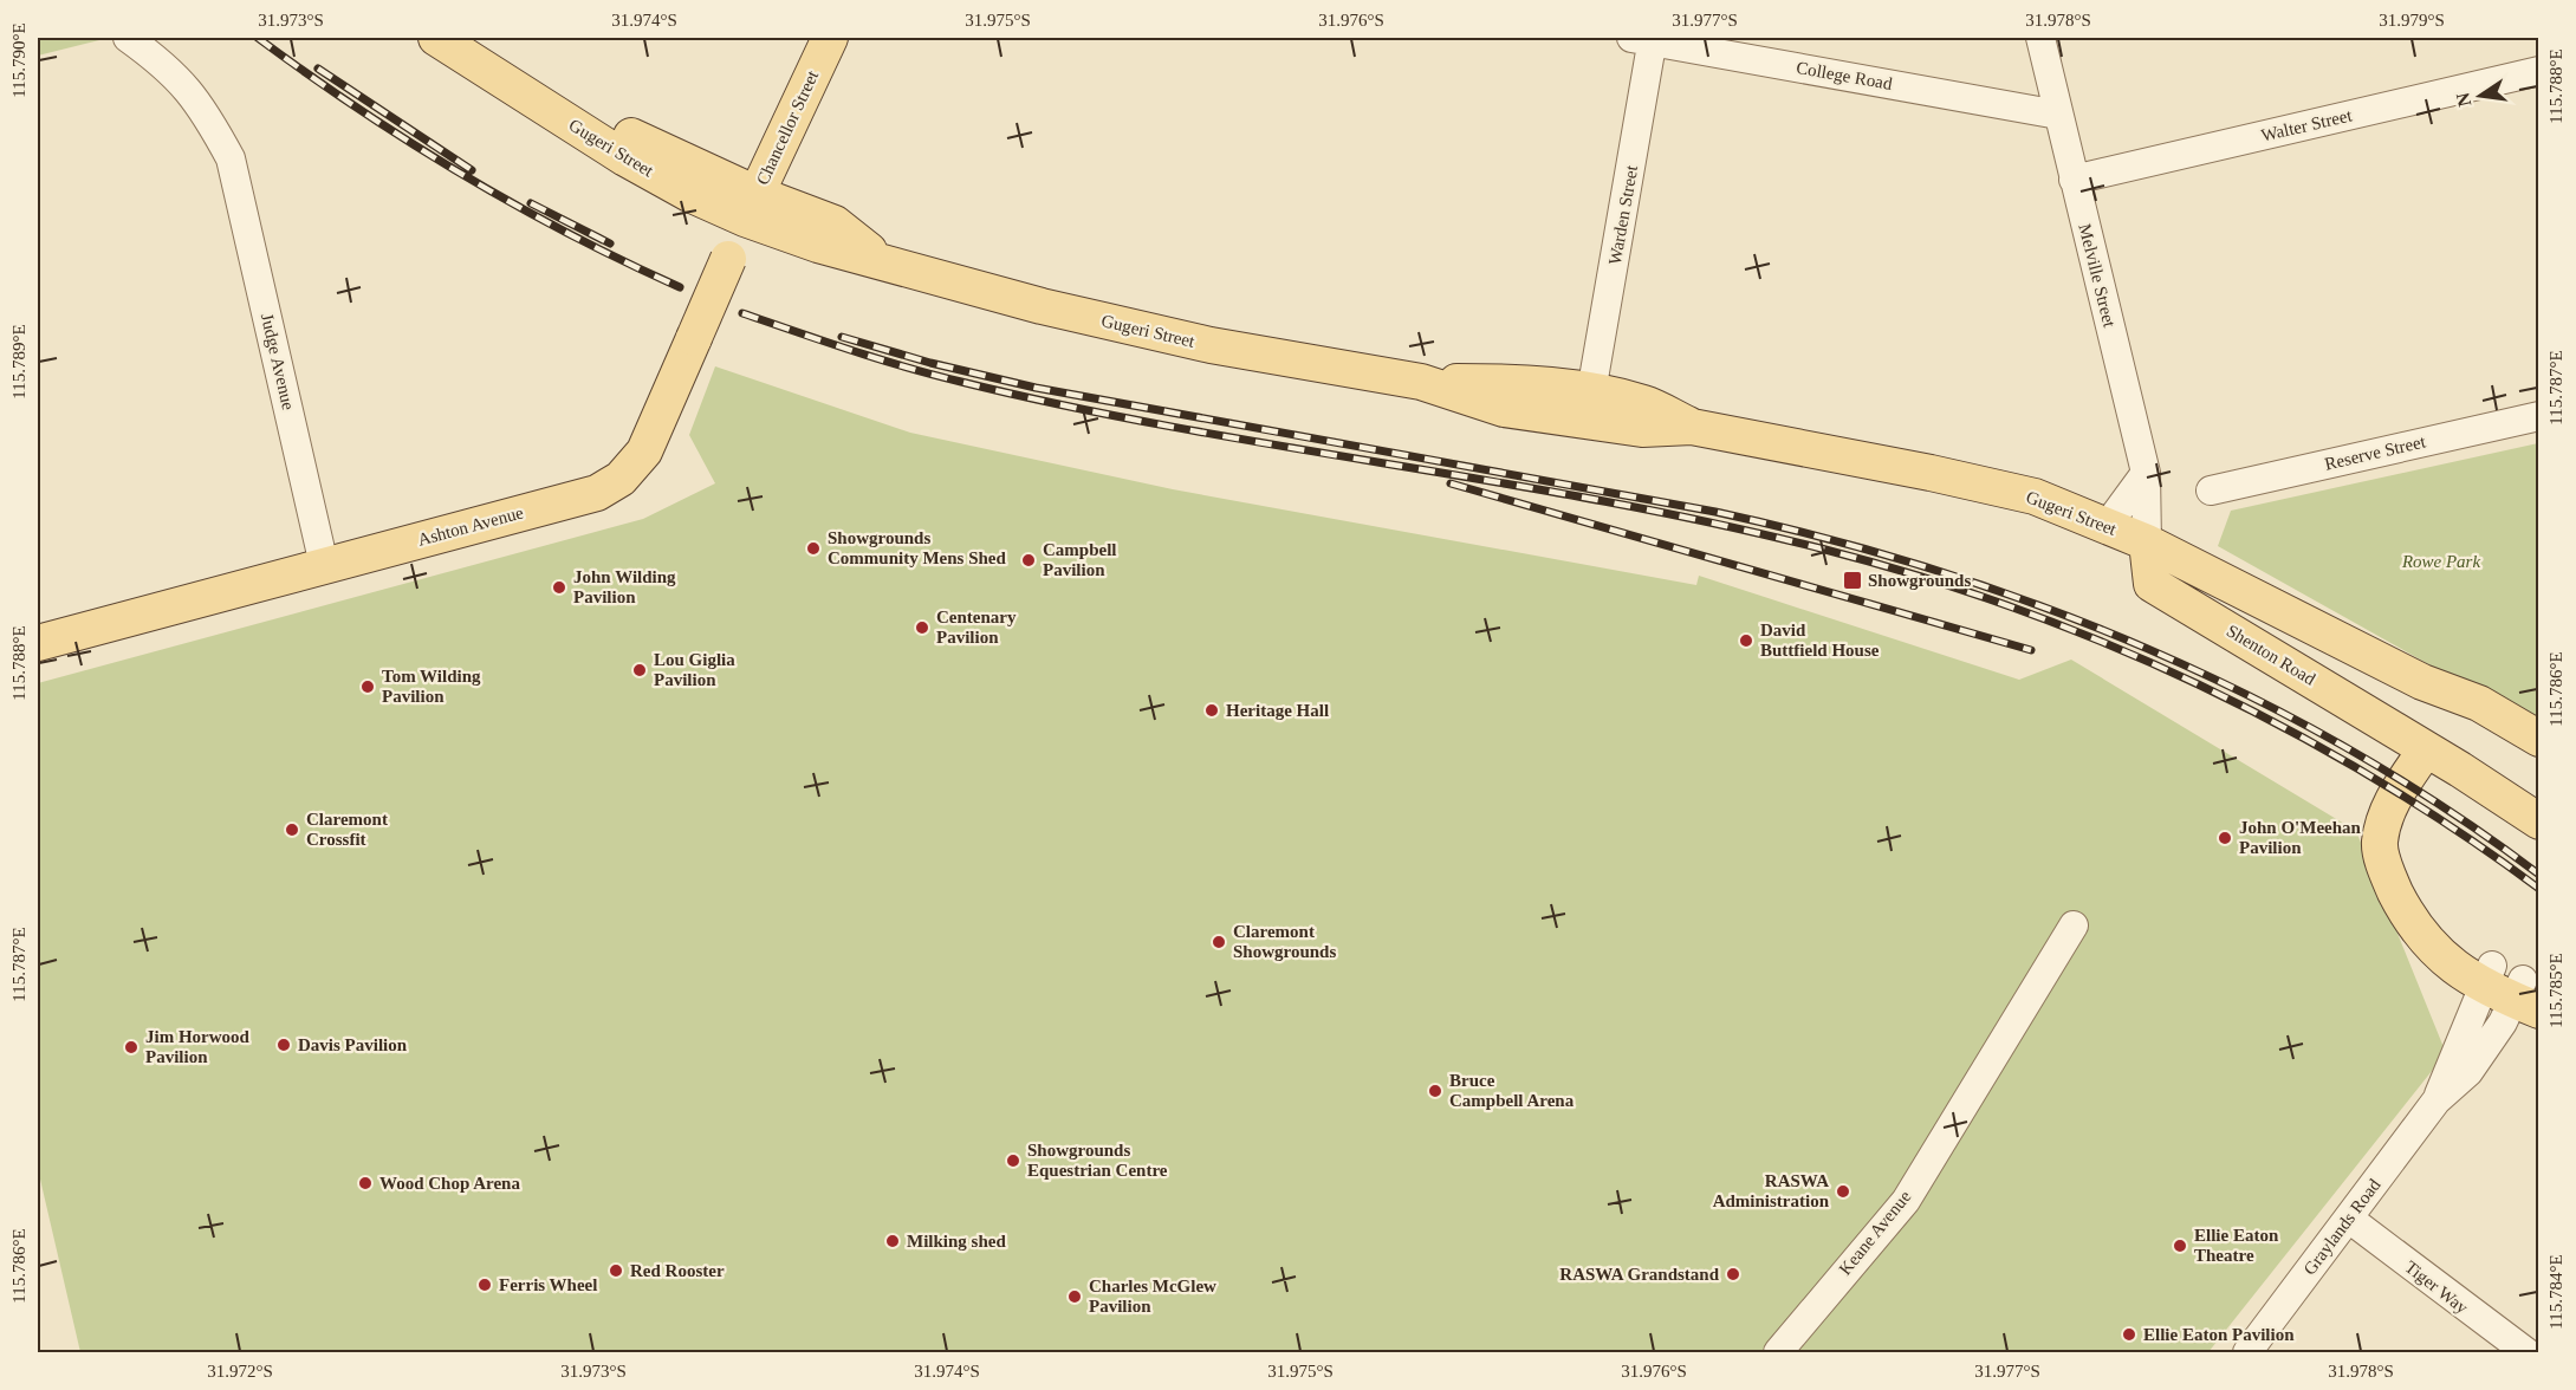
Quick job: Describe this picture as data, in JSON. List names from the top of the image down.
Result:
{
  "streets": {
    "main road": [
      "Chancellor Street",
      "Gugeri Street",
      "Ashton Avenue",
      "Shenton Road"
    ],
    "street": [
      "College Road",
      "Walter Street",
      "Warden Street",
      "Melville Street",
      "Judge Avenue",
      "Reserve Street",
      "Graylands Road",
      "Keane Avenue",
      "Tiger Way"
    ]
  },
  "crossings": [
    ["College Road", "Warden Street"],
    ["College Road", "Melville Street"],
    ["Walter Street", "Melville Street"],
    ["Chancellor Street", "Gugeri Street"],
    ["Chancellor Street", "Ashton Avenue"],
    ["Gugeri Street", "Warden Street"],
    ["Gugeri Street", "Melville Street"],
    ["Gugeri Street", "Ashton Avenue"],
    ["Gugeri Street", "Shenton Road"],
    ["Melville Street", "Shenton Road"],
    ["Judge Avenue", "Ashton Avenue"],
    ["Graylands Road", "Tiger Way"]
  ],
  "parks": ["Rowe Park"],
  "places": {
    "other": [
      "Showgrounds Community Mens Shed",
      "Campbell Pavilion",
      "John Wilding Pavilion",
      "Centenary Pavilion",
      "David Buttfield House",
      "Lou Giglia Pavilion",
      "Tom Wilding Pavilion",
      "Heritage Hall",
      "Claremont Crossfit",
      "John O'Meehan Pavilion",
      "Claremont Showgrounds",
      "Davis Pavilion",
      "Jim Horwood Pavilion",
      "Bruce Campbell Arena",
      "Showgrounds Equestrian Centre",
      "Wood Chop Arena",
      "RASWA Administration",
      "Milking shed",
      "Ellie Eaton Theatre",
      "Red Rooster",
      "RASWA Grandstand",
      "Ferris Wheel",
      "Charles McGlew Pavilion",
      "Ellie Eaton Pavilion"
    ],
    "transit": ["Showgrounds"]
  },
  "north": "left",
  "coordinates": [
    "31.973°S",
    "31.974°S",
    "31.975°S",
    "31.976°S",
    "31.977°S",
    "31.978°S",
    "31.979°S",
    "115.790°E",
    "115.788°E",
    "115.789°E",
    "115.787°E",
    "115.786°E",
    "115.785°E",
    "115.784°E",
    "31.972°S"
  ]
}
